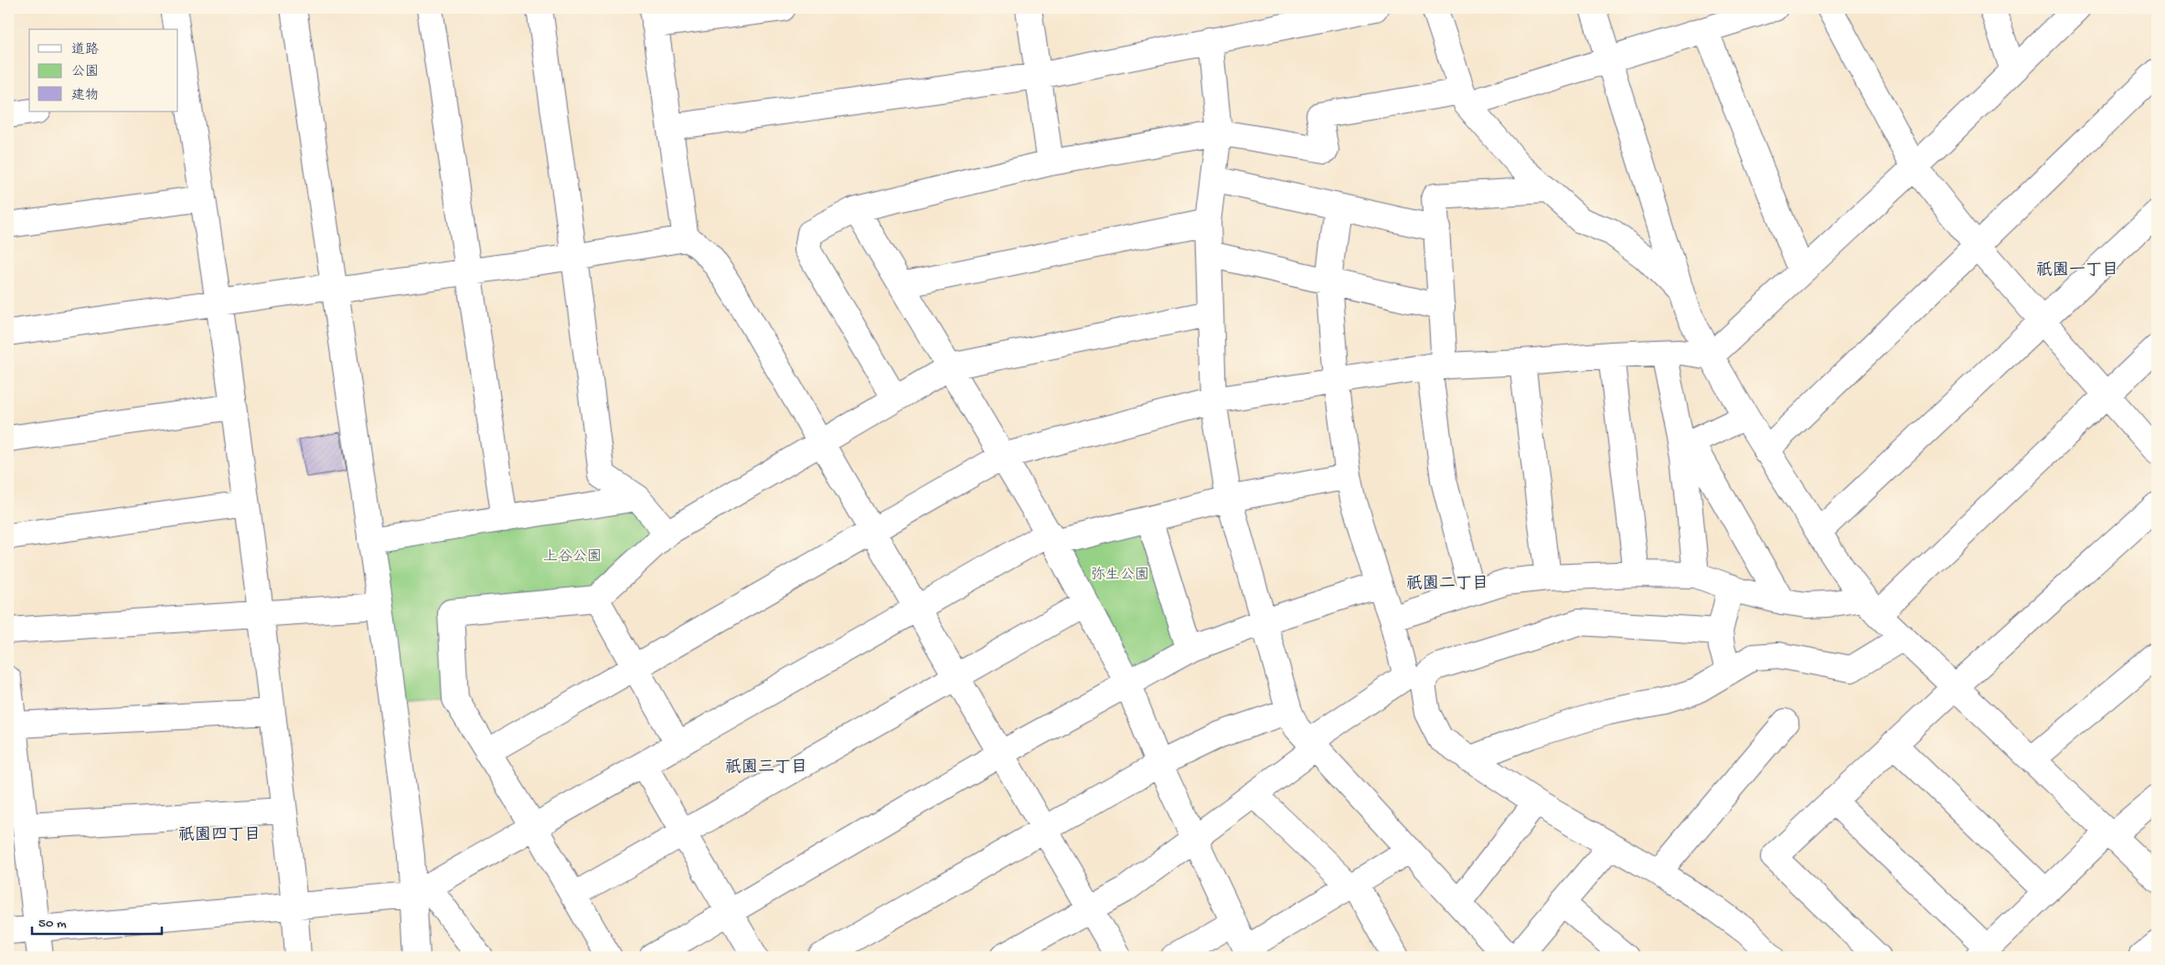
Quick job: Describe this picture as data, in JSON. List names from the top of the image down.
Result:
{
  "districts": [
    "祇園一丁目",
    "祇園二丁目",
    "祇園三丁目",
    "祇園四丁目"
  ],
  "parks": ["上谷公園", "弥生公園"],
  "legend": ["道路", "公園", "建物"],
  "scale_bar": "50 m"
}
